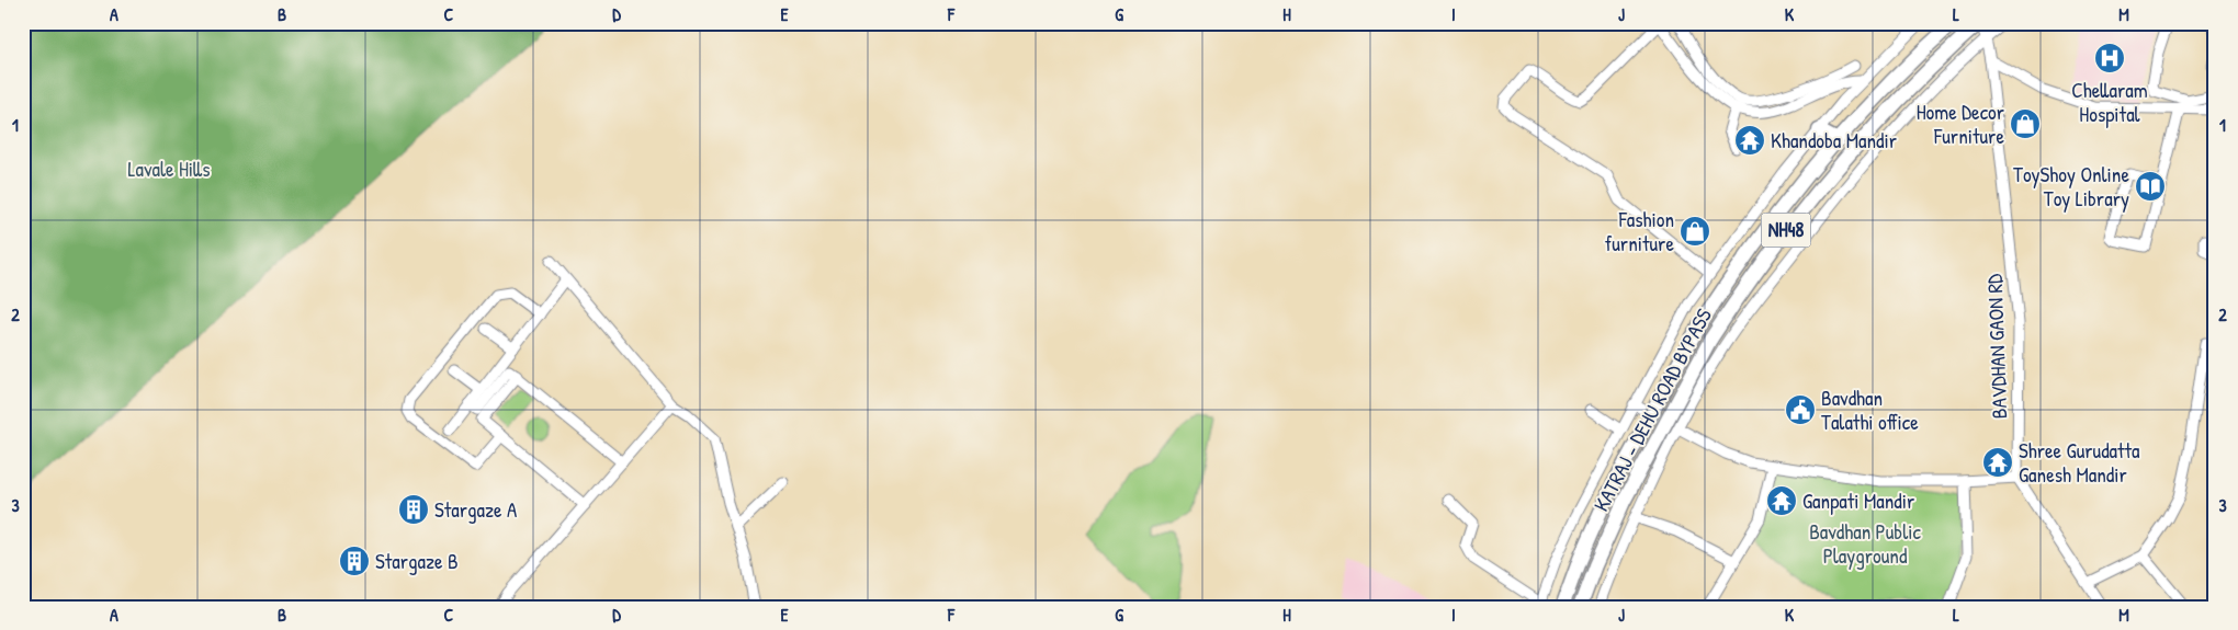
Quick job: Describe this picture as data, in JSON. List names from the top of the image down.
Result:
{
  "streets": {
    "highway": ["NH48", "KATRAJ - DEHU ROAD BYPASS"],
    "street": ["BAVDHAN GAON RD"]
  },
  "crossings": [
    ["BAVDHAN GAON RD", "KATRAJ - DEHU ROAD BYPASS"]
  ],
  "parks": ["Lavale Hills", "Bavdhan Public Playground"],
  "places": {
    "hospital": ["Chellaram Hospital"],
    "shop": ["Home Decor Furniture", "Fashion furniture"],
    "temple": ["Khandoba Mandir", "Shree Gurudatta Ganesh Mandir", "Ganpati Mandir"],
    "library": ["ToyShoy Online Toy Library"],
    "public building": ["Bavdhan Talathi office"],
    "building": ["Stargaze A", "Stargaze B"]
  },
  "grid": {
    "columns": [
      "A",
      "B",
      "C",
      "D",
      "E",
      "F",
      "G",
      "H",
      "I",
      "J",
      "K",
      "L",
      "M"
    ],
    "rows": ["1", "2", "3"]
  }
}
